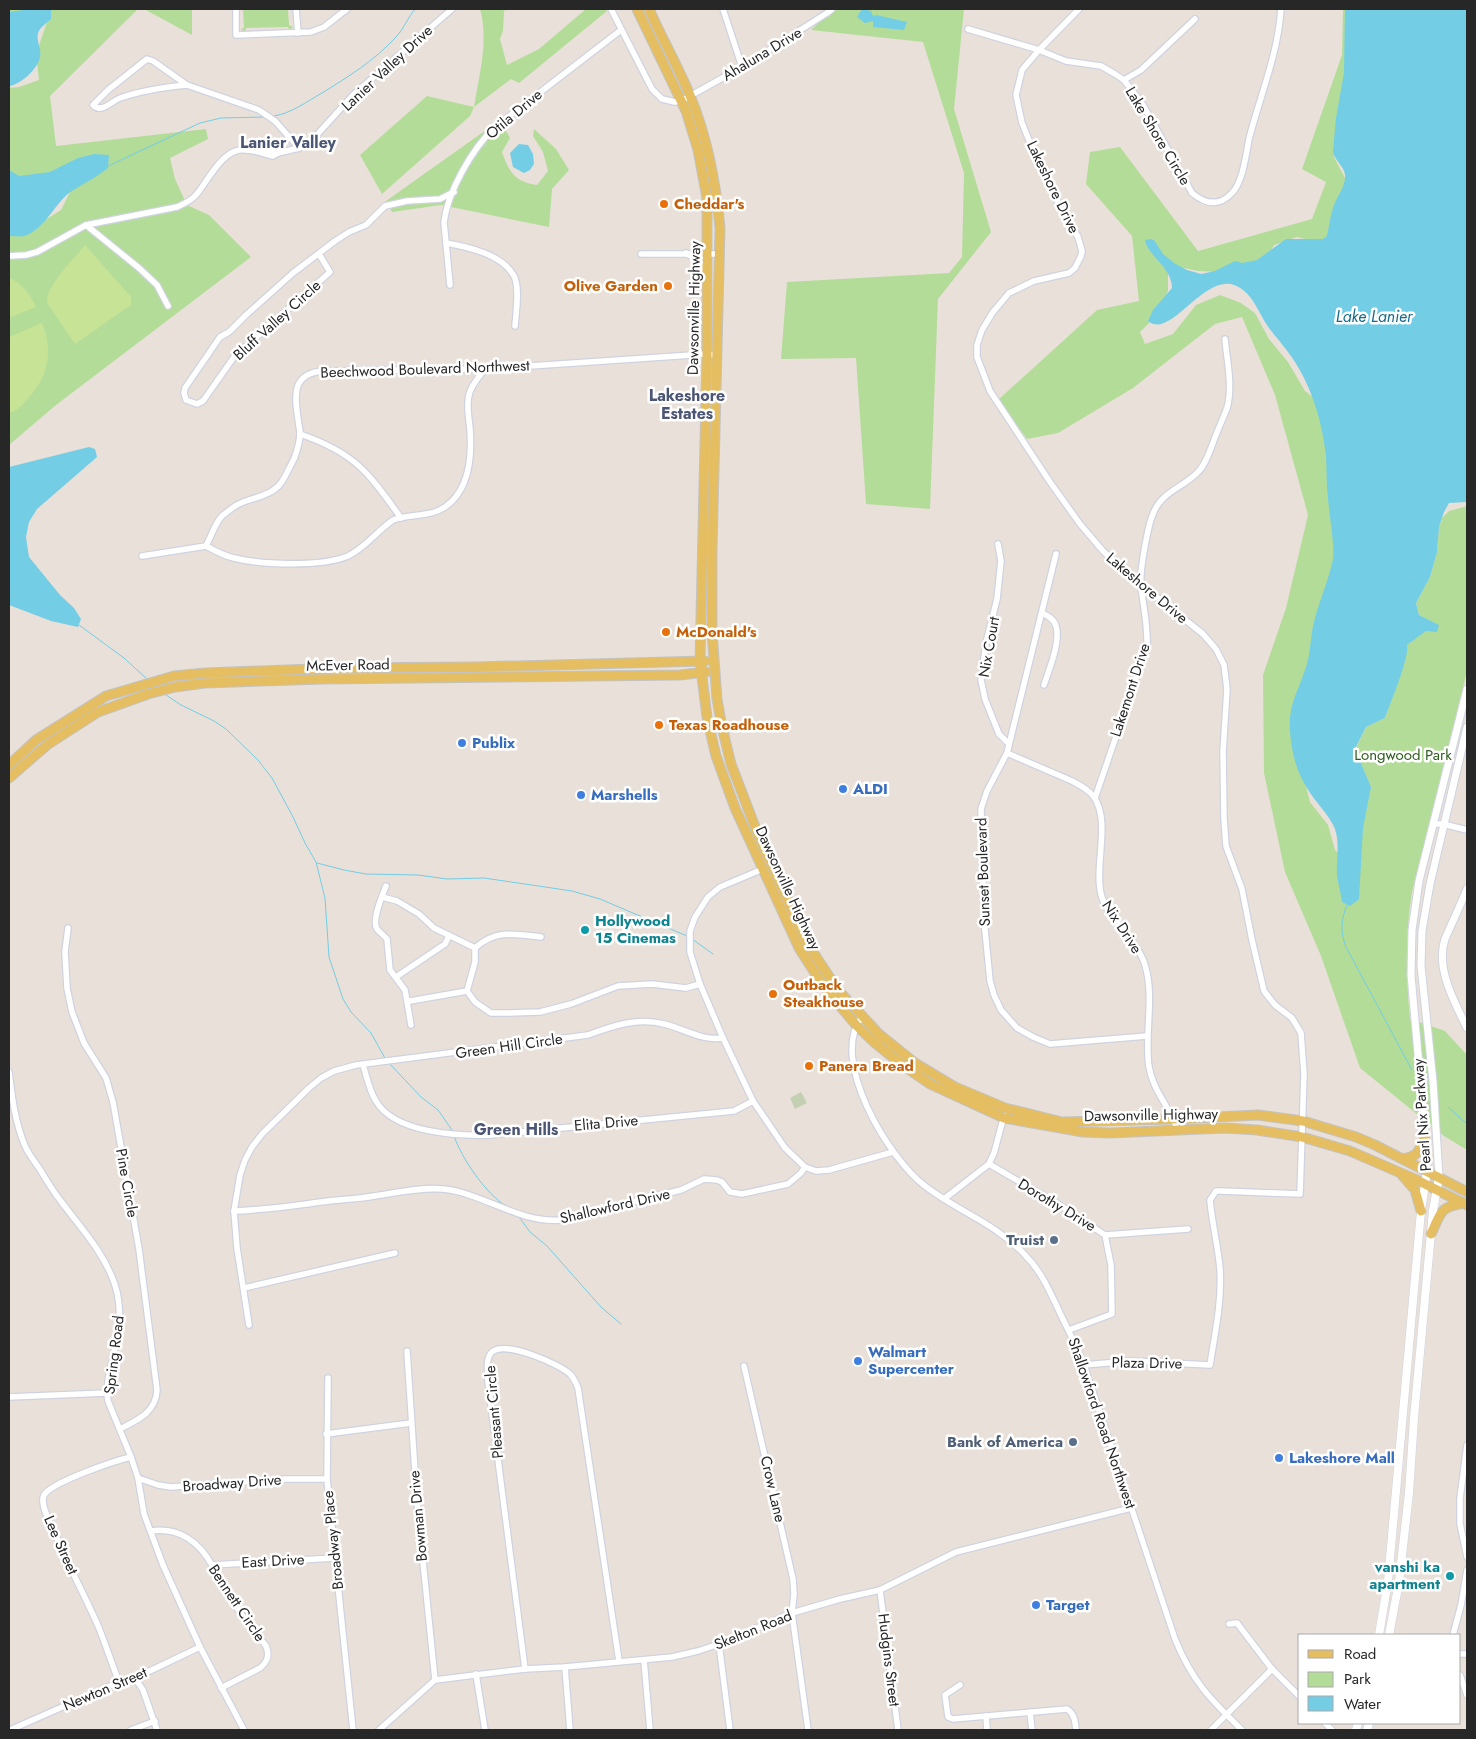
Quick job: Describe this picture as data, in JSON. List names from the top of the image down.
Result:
{
  "streets": {
    "main road": ["Dawsonville Highway", "McEver Road", "Pearl Nix Parkway"],
    "street": [
      "Ahaluna Drive",
      "Lanier Valley Drive",
      "Otila Drive",
      "Lake Shore Circle",
      "Lakeshore Drive",
      "Bluff Valley Circle",
      "Beechwood Boulevard Northwest",
      "Nix Court",
      "Lakemont Drive",
      "Sunset Boulevard",
      "Nix Drive",
      "Green Hill Circle",
      "Elita Drive",
      "Pine Circle",
      "Dorothy Drive",
      "Shallowford Drive",
      "Spring Road",
      "Plaza Drive",
      "Pleasant Circle",
      "Shallowford Road Northwest",
      "Broadway Drive",
      "Crow Lane",
      "Bowman Drive",
      "Broadway Place",
      "Lee Street",
      "East Drive",
      "Bennett Circle",
      "Skelton Road",
      "Hudgins Street",
      "Newton Street"
    ]
  },
  "crossings": [
    ["Ahaluna Drive", "Dawsonville Highway"],
    ["Otila Drive", "Bluff Valley Circle"],
    ["Lake Shore Circle", "Lakeshore Drive"],
    ["Lakeshore Drive", "Dawsonville Highway"],
    ["Lakeshore Drive", "Lakemont Drive"],
    ["Lakeshore Drive", "Plaza Drive"],
    ["Dawsonville Highway", "Beechwood Boulevard Northwest"],
    ["Dawsonville Highway", "McEver Road"],
    ["Dawsonville Highway", "Nix Drive"],
    ["Dawsonville Highway", "Pearl Nix Parkway"],
    ["Dawsonville Highway", "Shallowford Road Northwest"],
    ["Nix Court", "Sunset Boulevard"],
    ["Lakemont Drive", "Nix Drive"],
    ["Sunset Boulevard", "Nix Drive"],
    ["Green Hill Circle", "Elita Drive"],
    ["Green Hill Circle", "Shallowford Drive"],
    ["Pine Circle", "Spring Road"],
    ["Spring Road", "Broadway Drive"],
    ["Spring Road", "Lee Street"],
    ["Spring Road", "Bennett Circle"],
    ["Spring Road", "Newton Street"],
    ["Plaza Drive", "Shallowford Road Northwest"],
    ["Pleasant Circle", "Skelton Road"],
    ["Shallowford Road Northwest", "Skelton Road"],
    ["Broadway Drive", "Broadway Place"],
    ["Crow Lane", "Skelton Road"],
    ["Bowman Drive", "Skelton Road"],
    ["Broadway Place", "East Drive"],
    ["Lee Street", "Newton Street"],
    ["East Drive", "Bennett Circle"],
    ["Skelton Road", "Hudgins Street"]
  ],
  "districts": ["Lanier Valley", "Lakeshore Estates", "Green Hills"],
  "water": ["Lake Lanier"],
  "parks": ["Longwood Park"],
  "places": [
    "Cheddar's",
    "Olive Garden",
    "McDonald's",
    "Texas Roadhouse",
    "Publix",
    "ALDI",
    "Marshells",
    "Hollywood 15 Cinemas",
    "Outback Steakhouse",
    "Panera Bread",
    "Truist",
    "Walmart Supercenter",
    "Bank of America",
    "Lakeshore Mall",
    "vanshi ka apartment",
    "Target"
  ],
  "legend": ["Road", "Park", "Water"]
}
